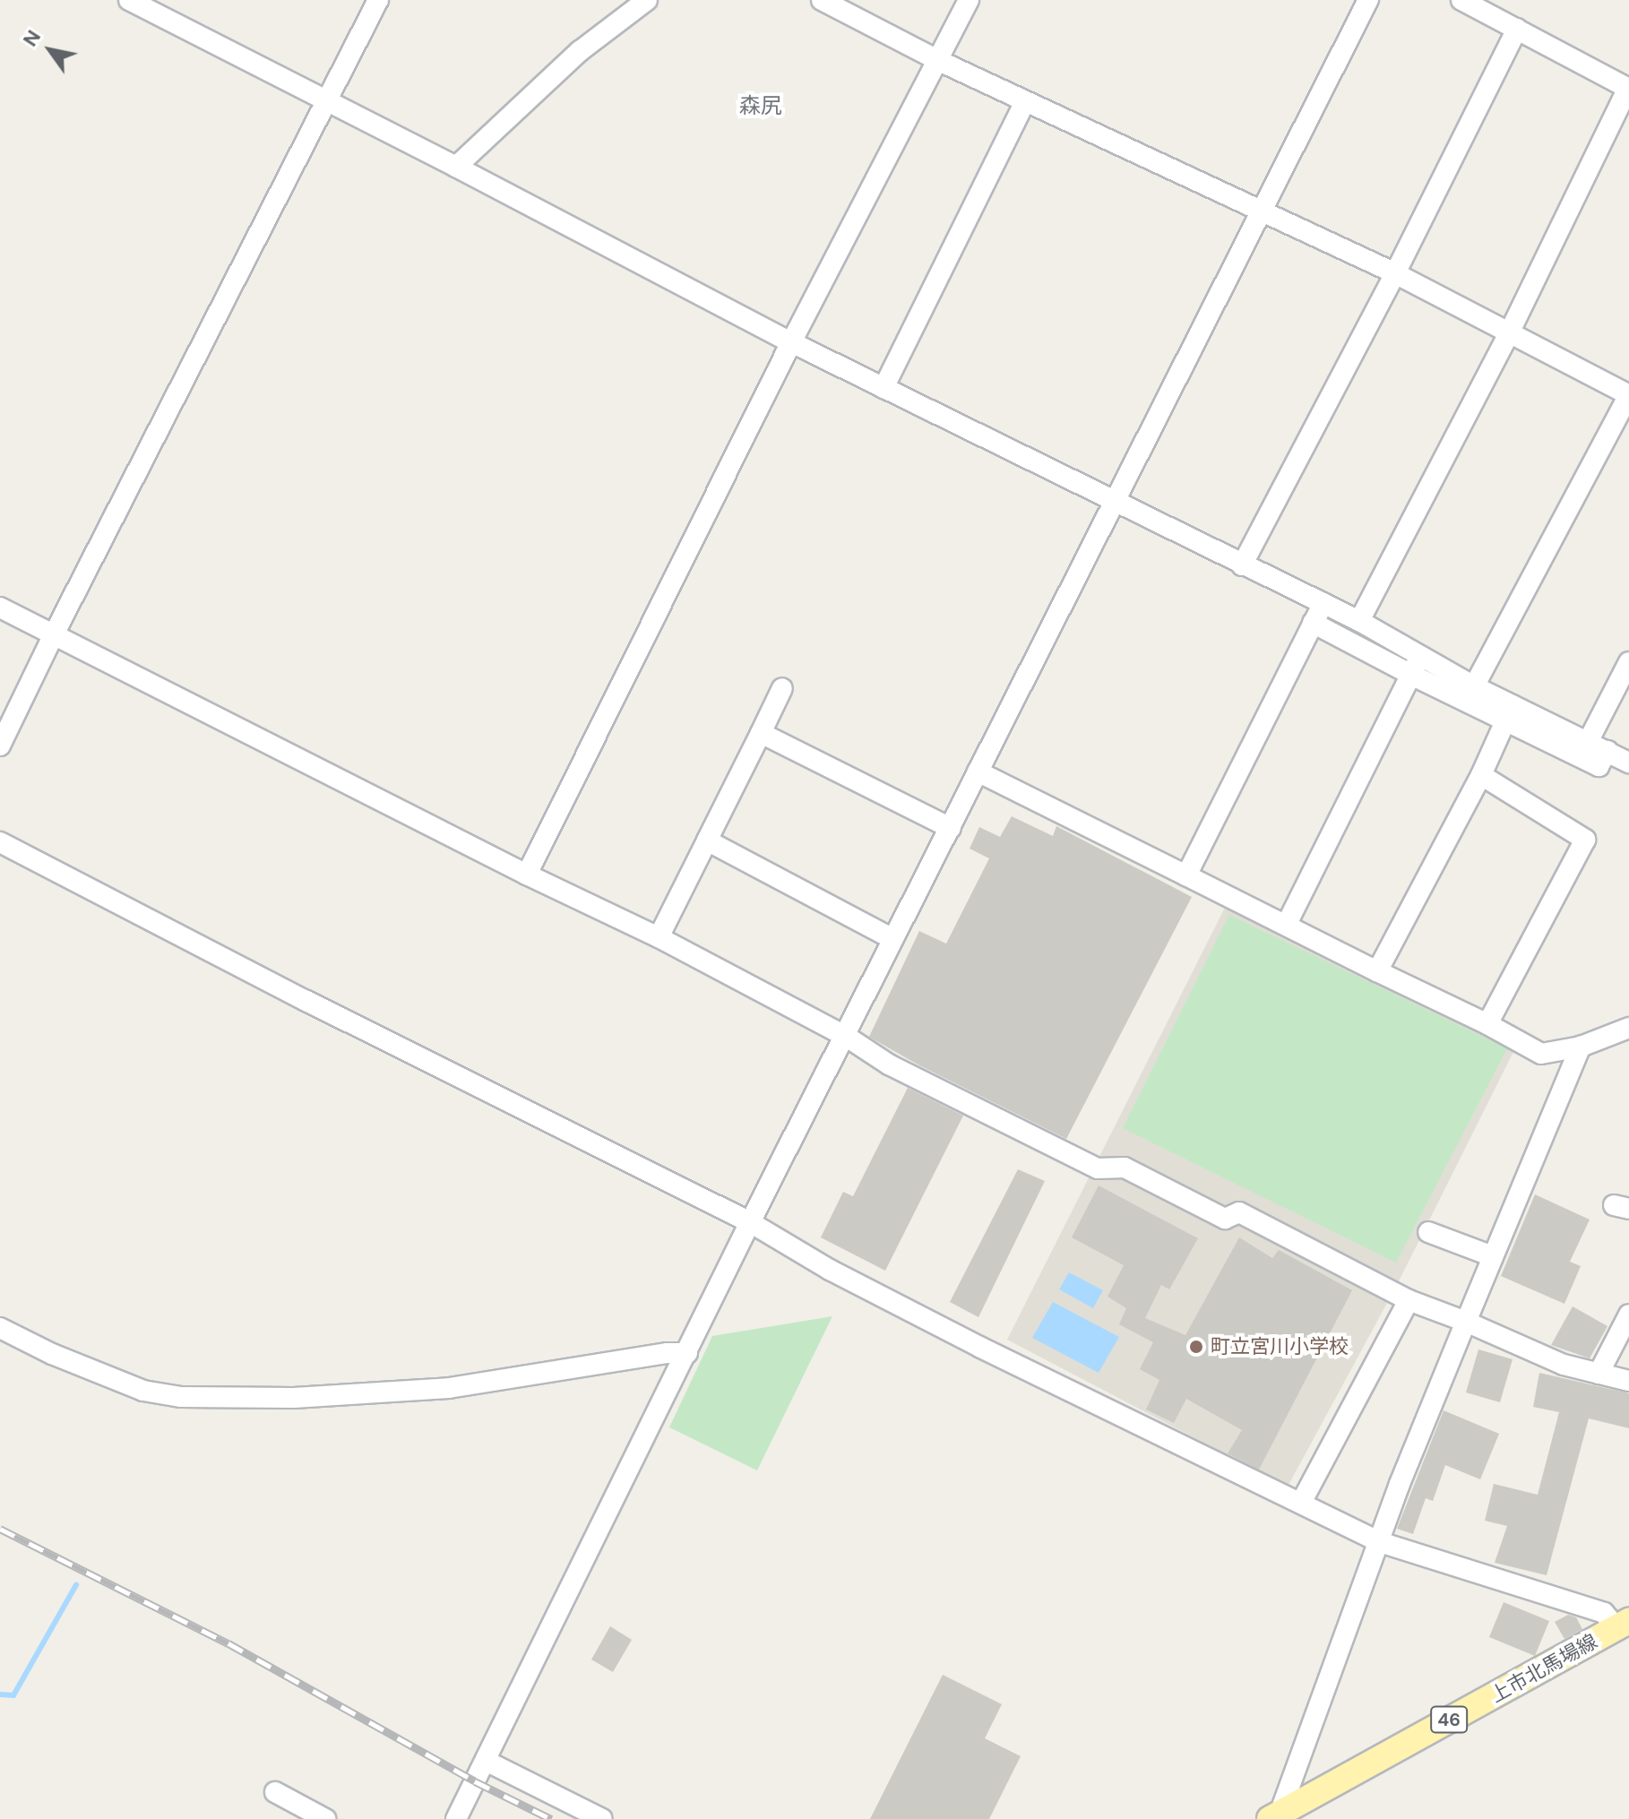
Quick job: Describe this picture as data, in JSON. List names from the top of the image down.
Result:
{
  "streets": {
    "main road": ["上市北馬場線", "46"]
  },
  "districts": ["森尻"],
  "places": ["町立宮川小学校"],
  "north": "top left"
}
